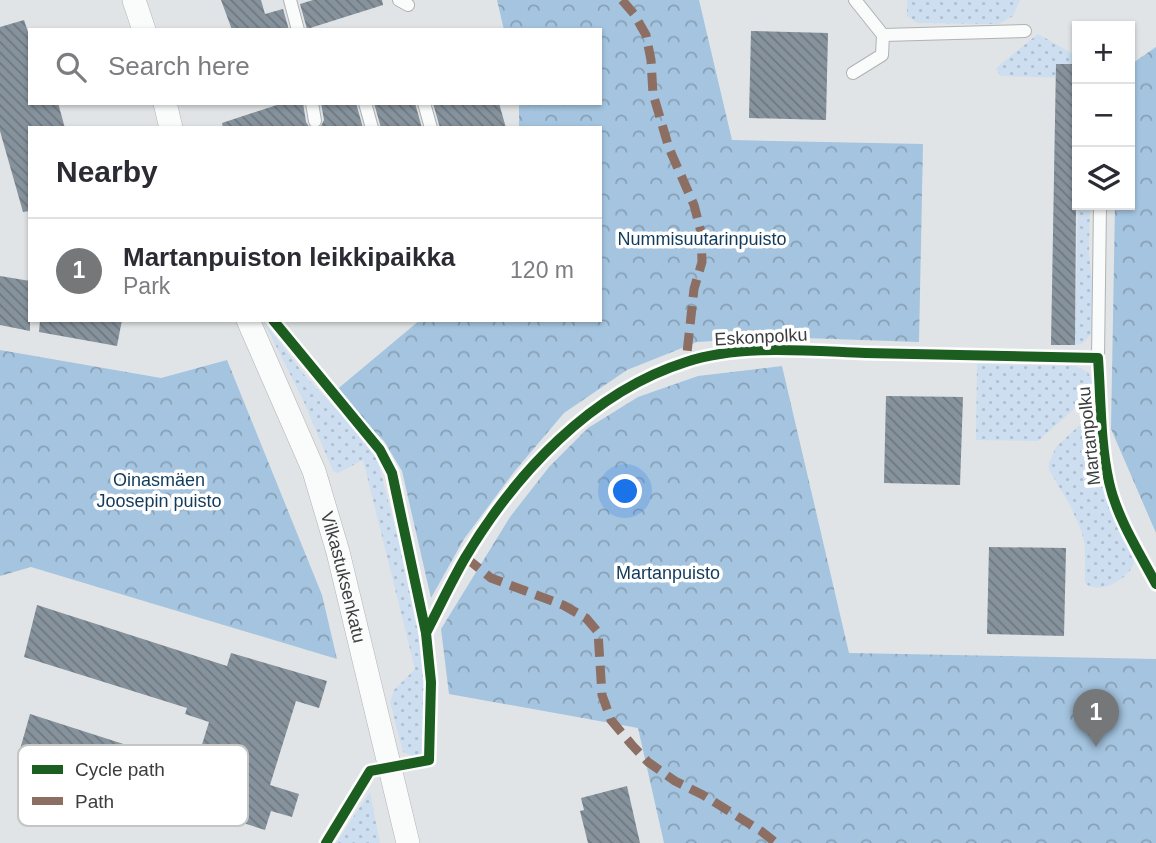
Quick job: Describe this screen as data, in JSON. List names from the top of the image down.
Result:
{
  "streets": {
    "street": ["Vilkastuksenkatu"],
    "cycle path": ["Eskonpolku"]
  },
  "parks": ["Nummisuutarinpuisto", "Oinasmäen Joosepin puisto", "Martanpuisto"],
  "legend": ["Cycle path", "Path"],
  "page": {
    "map_buttons": ["+", "−"],
    "search": "Search here",
    "heading": "Nearby",
    "list": [
      {
        "mark": "1",
        "name": "Martanpuiston leikkipaikka",
        "note": "Park",
        "value": "120 m"
      }
    ],
    "pins": "1"
  }
}
